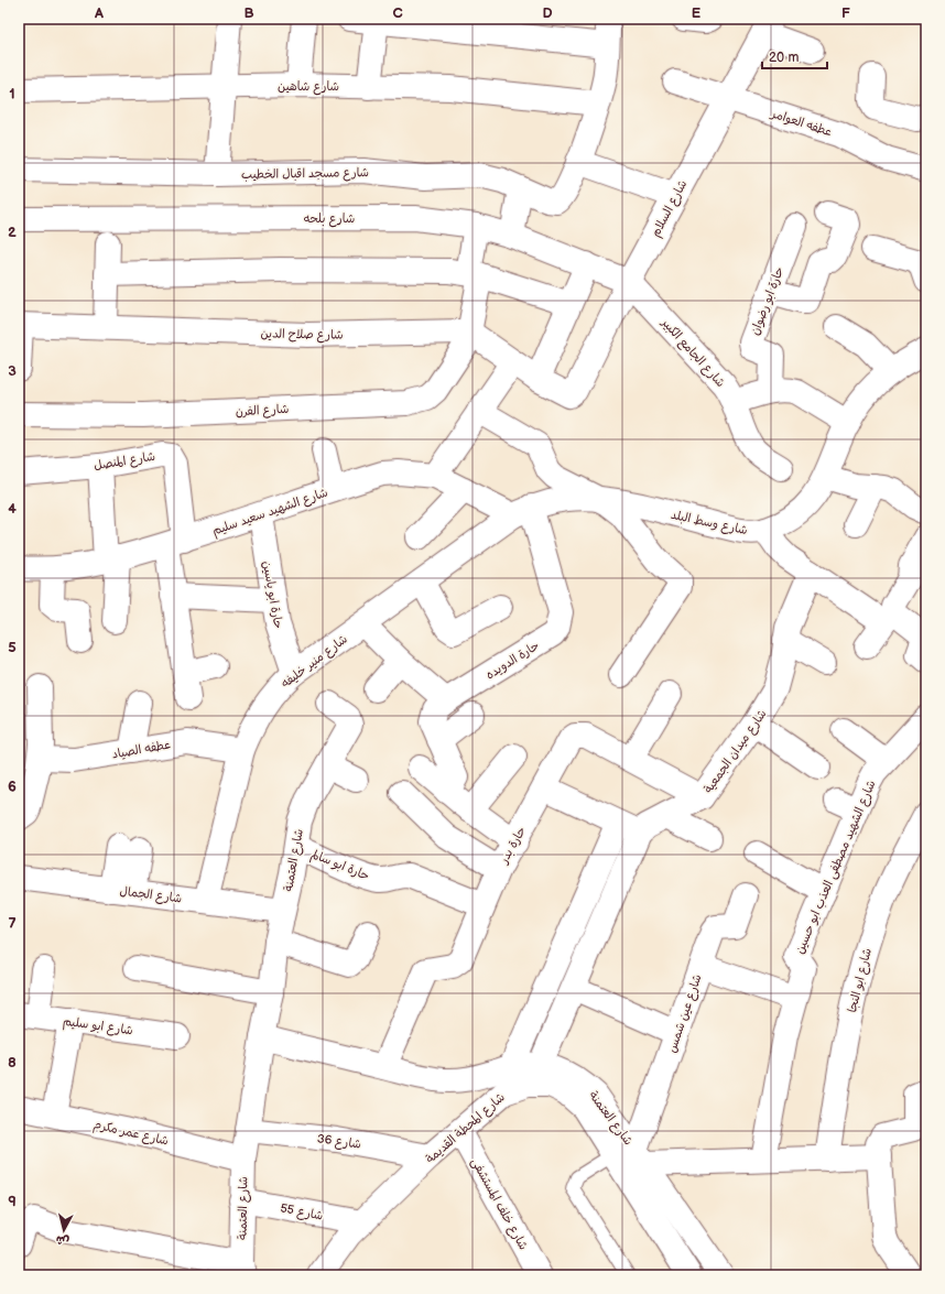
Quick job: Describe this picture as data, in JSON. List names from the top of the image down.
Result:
{
  "streets": {
    "street": [
      "شارع شاهين",
      "عطفه العوامر",
      "شارع مسجد اقبال الخطيب",
      "شارع السلام",
      "شارع بلحه",
      "حارة ابو رضوان",
      "شارع صلاح الدين",
      "شارع الجامع الكبير",
      "شارع الفرن",
      "شارع المنصل",
      "شارع الشهيد سعيد سليم",
      "شارع وسط البلد",
      "حارة ابو ياسين",
      "حارة الدويده",
      "شارع منير خليفه",
      "عطفه الصياد",
      "شارع ميدان الجمعية",
      "حارة بدر",
      "شارع العتمنة",
      "حارة ابو سالم",
      "شارع الشهيد مصطفى العذب ابو حسين",
      "شارع الجمال",
      "شارع ابو النجا",
      "شارع عين شمس",
      "شارع ابو سليم",
      "شارع المحطة القديمة",
      "شارع عمر مكرم",
      "شارع 36",
      "شارع خلف المستشفى",
      "شارع 55"
    ]
  },
  "crossings": [
    ["شارع شاهين", "شارع مسجد اقبال الخطيب"],
    ["عطفه العوامر", "شارع السلام"],
    ["شارع السلام", "شارع بلحه"],
    ["شارع السلام", "شارع صلاح الدين"],
    ["شارع السلام", "شارع الجامع الكبير"],
    ["شارع بلحه", "شارع الجامع الكبير"],
    ["شارع صلاح الدين", "شارع الفرن"],
    ["شارع المنصل", "شارع الشهيد سعيد سليم"],
    ["شارع الشهيد سعيد سليم", "شارع وسط البلد"],
    ["شارع الشهيد سعيد سليم", "حارة ابو ياسين"],
    ["شارع الشهيد سعيد سليم", "حارة الدويده"],
    ["شارع الشهيد سعيد سليم", "شارع منير خليفه"],
    ["شارع وسط البلد", "حارة الدويده"],
    ["شارع وسط البلد", "شارع منير خليفه"],
    ["حارة ابو ياسين", "شارع منير خليفه"],
    ["حارة الدويده", "شارع منير خليفه"],
    ["شارع منير خليفه", "عطفه الصياد"],
    ["شارع منير خليفه", "شارع الجمال"],
    ["شارع ميدان الجمعية", "حارة بدر"],
    ["حارة بدر", "حارة ابو سالم"],
    ["شارع العتمنة", "حارة ابو سالم"],
    ["شارع العتمنة", "شارع الجمال"],
    ["شارع العتمنة", "شارع عمر مكرم"],
    ["شارع العتمنة", "شارع 36"],
    ["شارع العتمنة", "شارع 55"],
    ["شارع عين شمس", "شارع المحطة القديمة"],
    ["شارع المحطة القديمة", "شارع 36"],
    ["شارع المحطة القديمة", "شارع خلف المستشفى"],
    ["شارع المحطة القديمة", "شارع 55"]
  ],
  "scale_bar": "20 m",
  "north": "bottom",
  "grid": {
    "columns": [
      "A",
      "B",
      "C",
      "D",
      "E",
      "F"
    ],
    "rows": [
      "1",
      "2",
      "3",
      "4",
      "5",
      "6",
      "7",
      "8",
      "9"
    ]
  }
}
